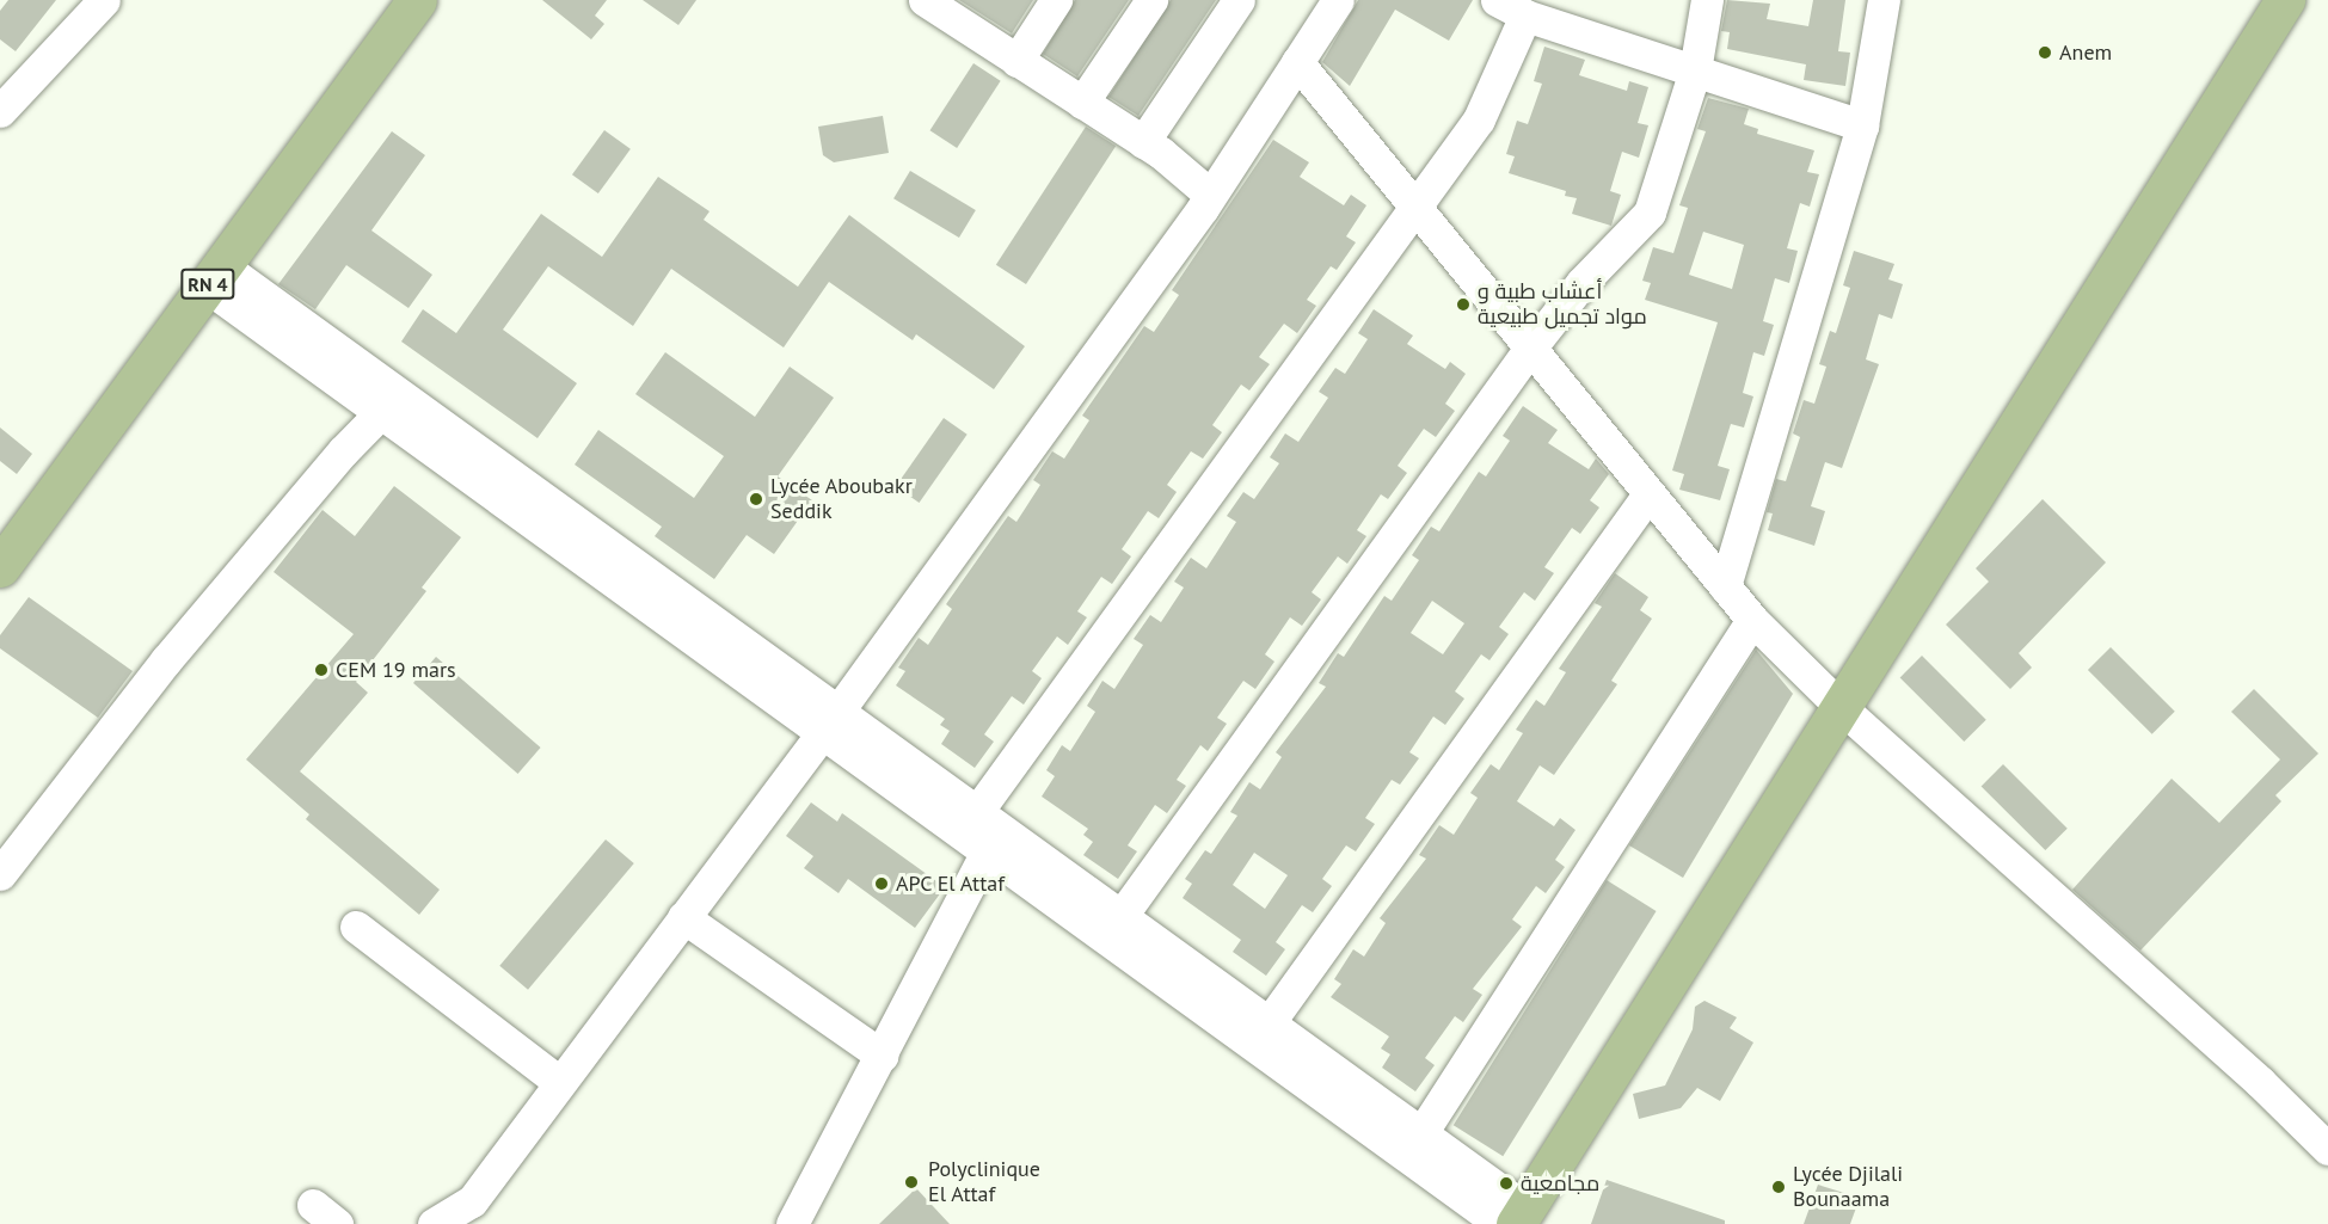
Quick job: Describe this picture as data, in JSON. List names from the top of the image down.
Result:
{
  "streets": {
    "main road": ["RN 4"]
  },
  "places": [
    "Anem",
    "أعشاب طبية و مواد تجميل طبيعية",
    "Lycée Aboubakr Seddik",
    "CEM 19 mars",
    "APC El Attaf",
    "Polyclinique El Attaf",
    "مجامعية",
    "Lycée Djilali Bounaama"
  ]
}
